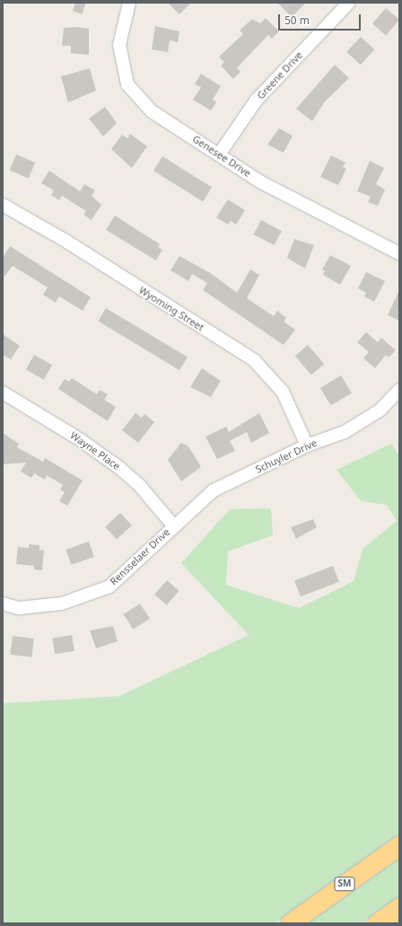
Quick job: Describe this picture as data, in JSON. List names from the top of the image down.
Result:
{
  "streets": {
    "highway": ["SM"],
    "street": [
      "Greene Drive",
      "Genesee Drive",
      "Wyoming Street",
      "Wayne Place",
      "Schuyler Drive",
      "Rensselaer Drive"
    ]
  },
  "crossings": [
    ["Greene Drive", "Genesee Drive"],
    ["Wyoming Street", "Schuyler Drive"],
    ["Wayne Place", "Schuyler Drive"],
    ["Wayne Place", "Rensselaer Drive"],
    ["Schuyler Drive", "Rensselaer Drive"]
  ],
  "scale_bar": "50 m"
}
